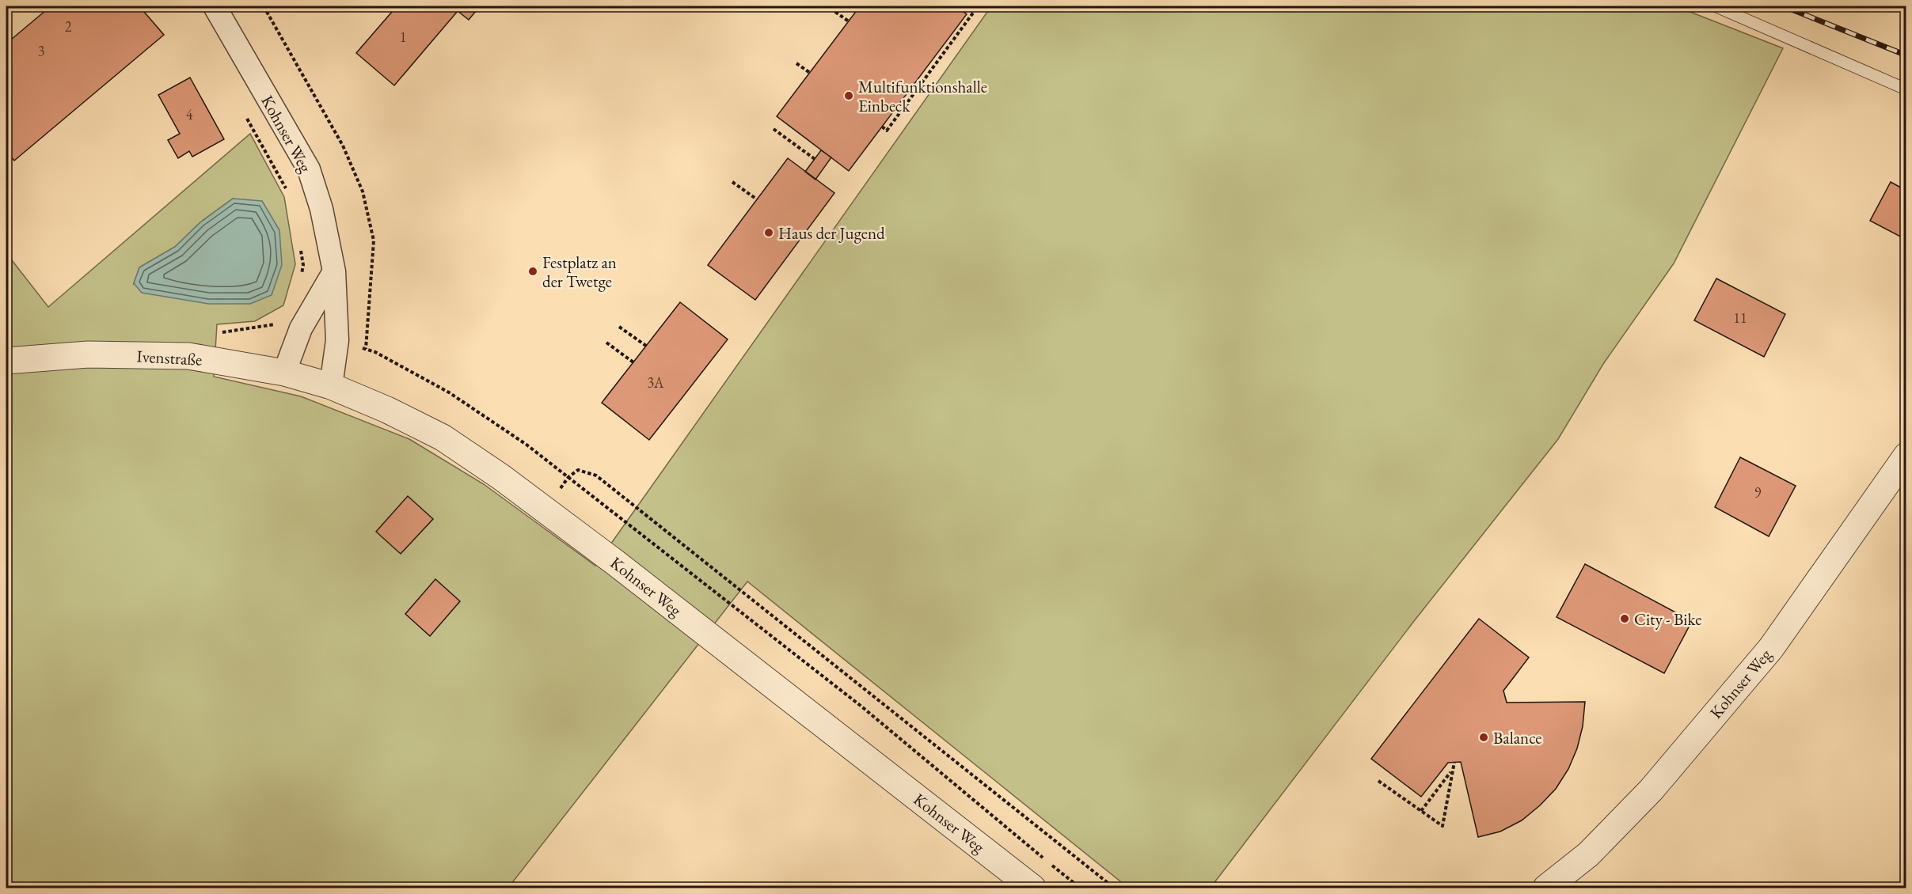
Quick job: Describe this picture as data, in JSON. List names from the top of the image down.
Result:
{
  "streets": {
    "street": ["Kohnser Weg", "Ivenstraße"]
  },
  "crossings": [
    ["Kohnser Weg", "Ivenstraße"]
  ],
  "places": [
    "Multifunktionshalle Einbeck",
    "Haus der Jugend",
    "Festplatz an der Twetge",
    "City - Bike",
    "Balance"
  ],
  "house_numbers": [
    "2",
    "1",
    "3",
    "4",
    "11",
    "3A",
    "9"
  ]
}
